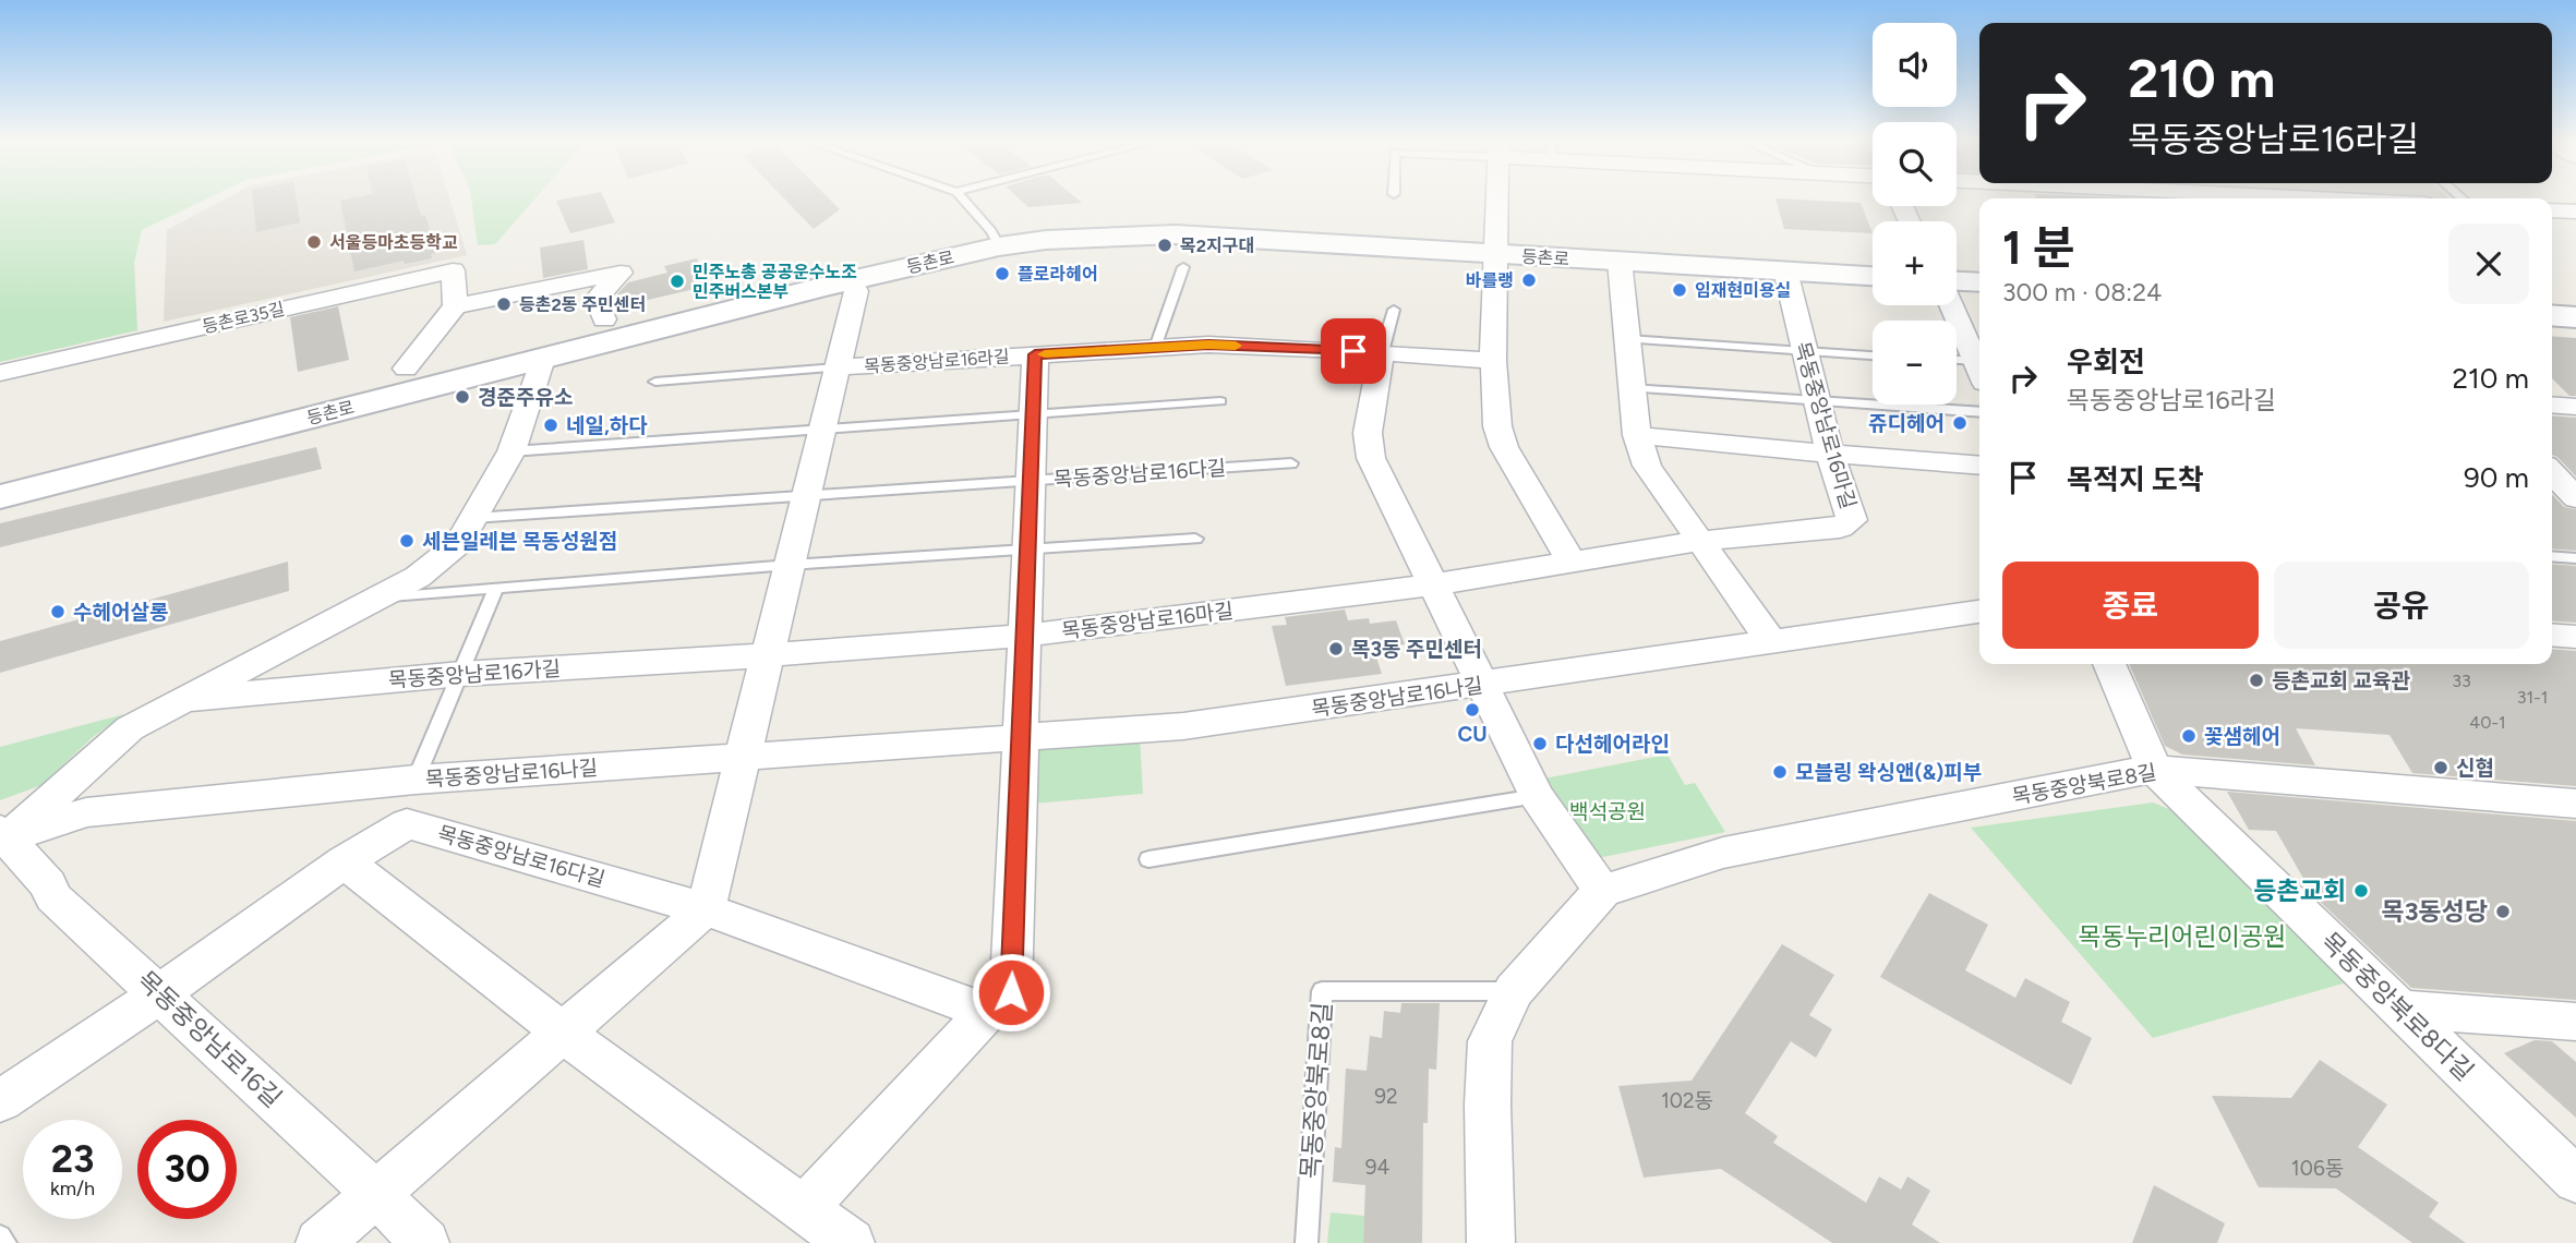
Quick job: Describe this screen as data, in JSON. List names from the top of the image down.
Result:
{
  "streets": {
    "main road": ["등촌로"],
    "street": [
      "등촌로35길",
      "목동중앙남로16라길",
      "목동중앙남로16마길",
      "목동중앙남로16다길",
      "목동중앙남로16가길",
      "목동중앙남로16나길",
      "목동중앙북로8길",
      "목동중앙북로8다길",
      "목동중앙남로16길"
    ]
  },
  "crossings": [
    ["등촌로", "목동중앙남로16마길"],
    ["등촌로", "목동중앙남로16가길"],
    ["목동중앙남로16마길", "목동중앙남로16가길"],
    ["목동중앙남로16다길", "목동중앙남로16길"],
    ["목동중앙남로16가길", "목동중앙남로16나길"],
    ["목동중앙남로16가길", "목동중앙남로16길"],
    ["목동중앙남로16나길", "목동중앙남로16길"],
    ["목동중앙북로8길", "목동중앙북로8다길"]
  ],
  "parks": ["백석공원", "목동누리어린이공원"],
  "places": [
    "서울등마초등학교",
    "목2지구대",
    "플로라헤어",
    "바를랭",
    "민주노총 공공운수노조 민주버스본부",
    "임재현미용실",
    "등촌2동 주민센터",
    "경준주유소",
    "쥬디헤어",
    "네일,하다",
    "세븐일레븐 목동성원점",
    "수헤어살롱",
    "목3동 주민센터",
    "등촌교회 교육관",
    "CU",
    "꽃샘헤어",
    "다선헤어라인",
    "신협",
    "모블링 왁싱앤(&)피부",
    "등촌교회",
    "목3동성당"
  ],
  "house_numbers": [
    "33",
    "31-1",
    "40-1",
    "92",
    "102동",
    "94",
    "106동"
  ],
  "page": {
    "map_buttons": ["+", "−"],
    "turn": ["210 m", "목동중앙남로16라길"],
    "heading": ["1 분", "300 m · 08:24"],
    "list": [
      {
        "name": "우회전",
        "note": "목동중앙남로16라길",
        "value": "210 m"
      },
      {
        "name": "목적지 도착",
        "value": "90 m"
      }
    ],
    "buttons": ["종료", "공유"],
    "speed": "23 km/h",
    "limit": "30"
  }
}
